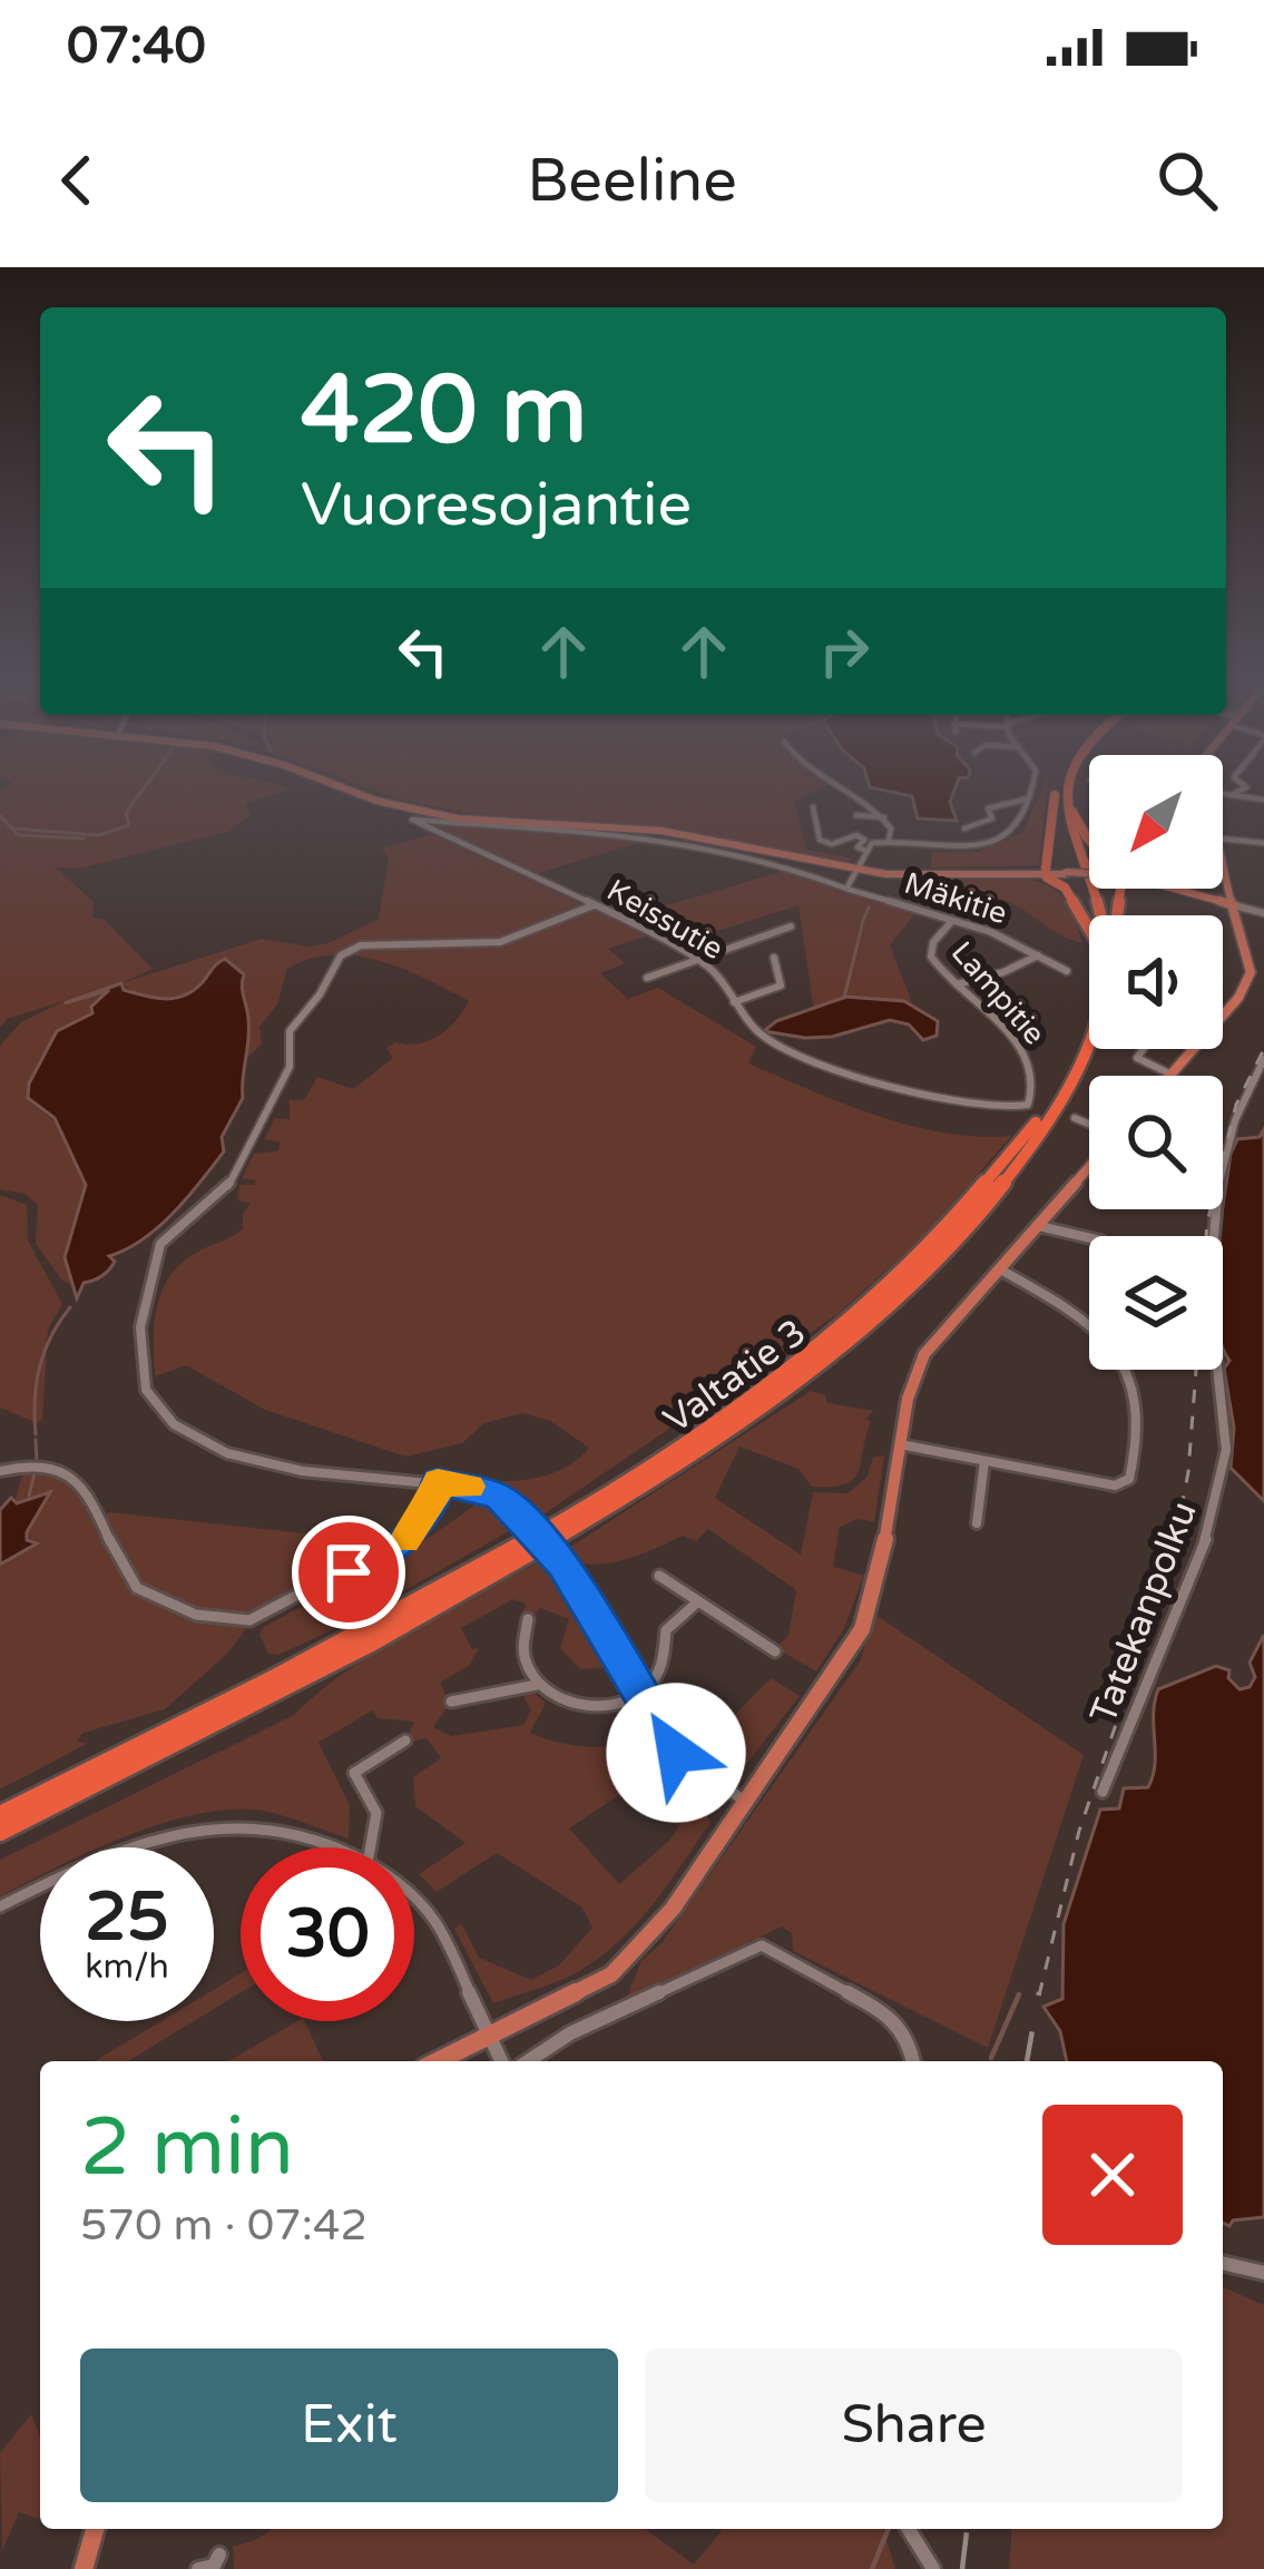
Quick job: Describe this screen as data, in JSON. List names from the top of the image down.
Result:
{
  "streets": {
    "highway": ["Valtatie 3"],
    "street": [
      "Mäkitie",
      "Keissutie",
      "Lampitie",
      "Tatekanpolku"
    ]
  },
  "crossings": [
    ["Mäkitie", "Lampitie"],
    ["Keissutie", "Lampitie"]
  ],
  "north": "bottom left",
  "page": {
    "status": "07:40",
    "header": "Beeline",
    "turn": ["420 m", "Vuoresojantie"],
    "speed": "25 km/h",
    "limit": "30",
    "heading": ["2 min", "570 m · 07:42"],
    "buttons": ["Exit", "Share"]
  }
}
